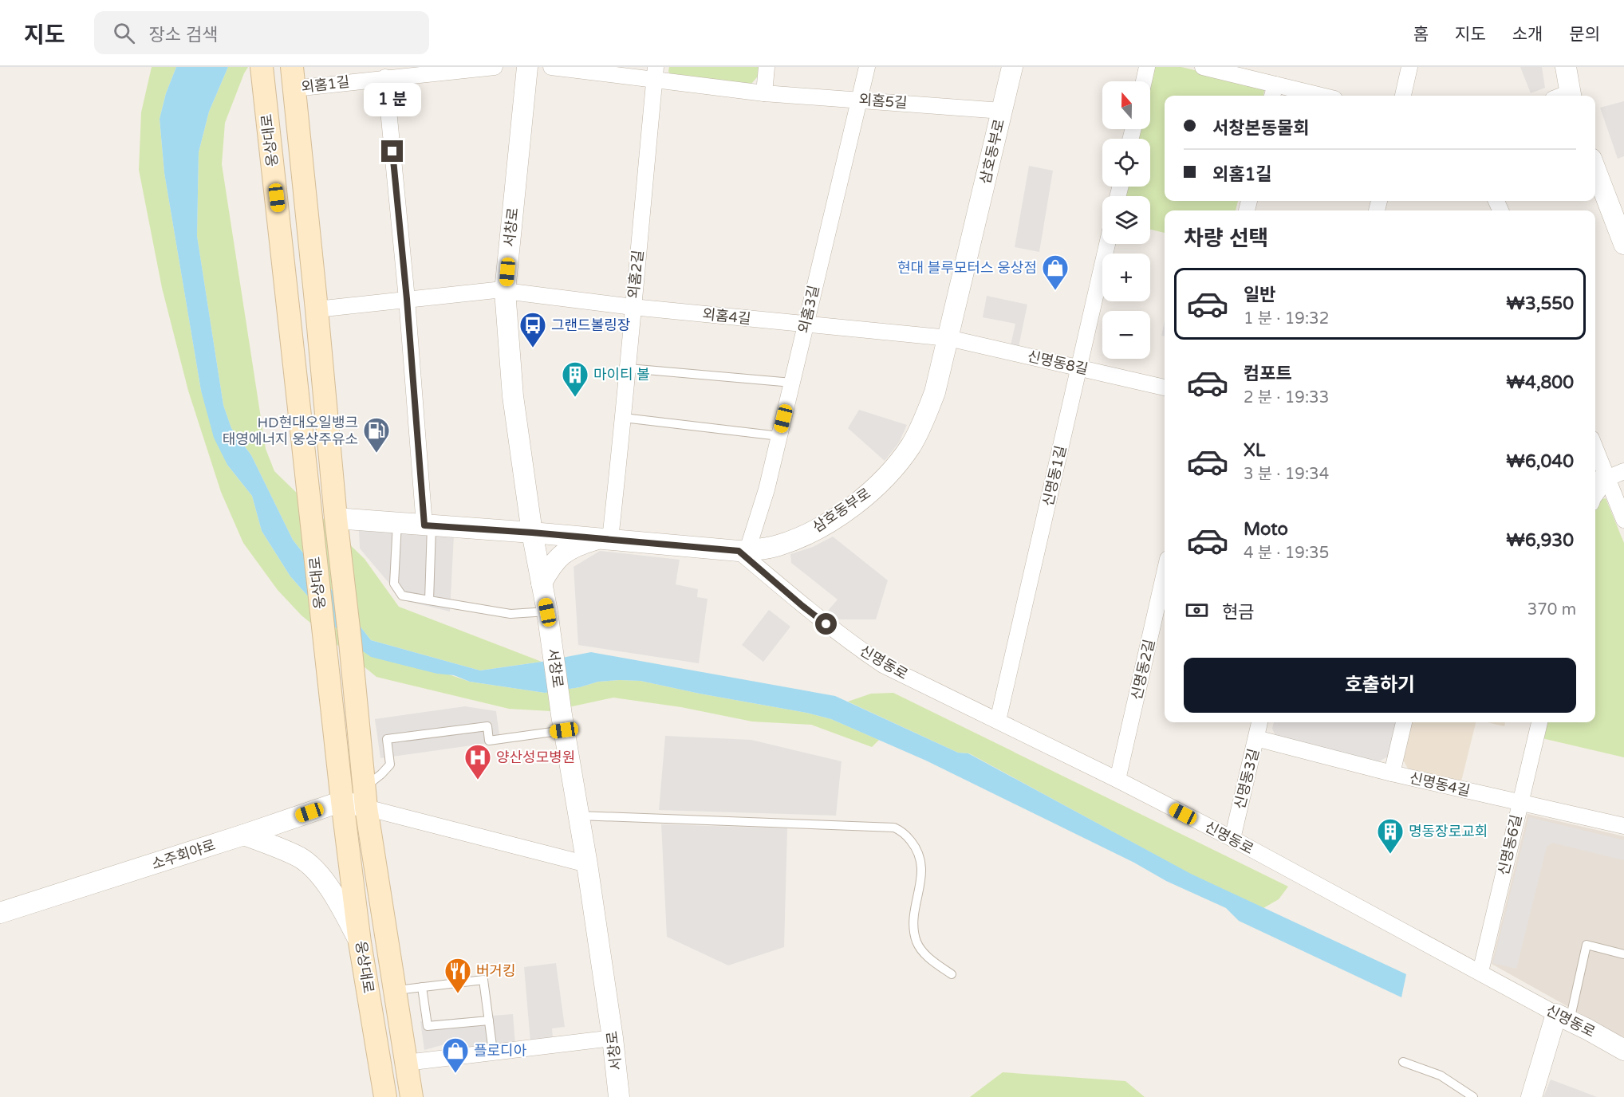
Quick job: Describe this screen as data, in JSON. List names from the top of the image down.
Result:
{
  "streets": {
    "main road": ["웅상대로"],
    "street": [
      "외홈1길",
      "외홈5길",
      "삼호동부로",
      "서창로",
      "외홈2길",
      "외홈3길",
      "외홈4길",
      "신명동8길",
      "신명동1길",
      "신명동로",
      "신명동2길",
      "신명동3길",
      "신명동4길",
      "신명동6길",
      "소주회야로"
    ]
  },
  "crossings": [
    ["외홈1길", "웅상대로"],
    ["외홈5길", "삼호동부로"],
    ["외홈5길", "외홈2길"],
    ["외홈5길", "외홈3길"],
    ["웅상대로", "삼호동부로"],
    ["웅상대로", "외홈4길"],
    ["웅상대로", "소주회야로"],
    ["삼호동부로", "서창로"],
    ["삼호동부로", "외홈2길"],
    ["삼호동부로", "외홈3길"],
    ["삼호동부로", "외홈4길"],
    ["삼호동부로", "신명동8길"],
    ["삼호동부로", "신명동로"],
    ["서창로", "외홈4길"],
    ["외홈2길", "외홈4길"],
    ["외홈3길", "외홈4길"],
    ["외홈3길", "신명동로"],
    ["외홈4길", "신명동8길"],
    ["신명동8길", "신명동1길"],
    ["신명동1길", "신명동로"],
    ["신명동로", "신명동2길"],
    ["신명동로", "신명동3길"],
    ["신명동로", "신명동6길"],
    ["신명동3길", "신명동4길"],
    ["신명동4길", "신명동6길"]
  ],
  "places": {
    "shop": ["현대 블루모터스 웅상점", "플로디아"],
    "bus stop": ["그랜드볼링장"],
    "building": ["마이티 볼", "명동장로교회"],
    "fuel station": ["HD현대오일뱅크 태영에너지 웅상주유소"],
    "hospital": ["양산성모병원"],
    "restaurant": ["버거킹"]
  },
  "north": "top",
  "page": {
    "header": "지도",
    "search": "장소 검색",
    "nav": [
      "홈",
      "지도",
      "소개",
      "문의"
    ],
    "map_buttons": ["+", "−"],
    "bubble": "1 분",
    "banner": ["서창본동물회", "외홈1길"],
    "heading": "차량 선택",
    "list": [
      {
        "name": "일반",
        "note": "1 분 · 19:32",
        "value": "₩3,550"
      },
      {
        "name": "컴포트",
        "note": "2 분 · 19:33",
        "value": "₩4,800"
      },
      {
        "name": "XL",
        "note": "3 분 · 19:34",
        "value": "₩6,040"
      },
      {
        "name": "Moto",
        "note": "4 분 · 19:35",
        "value": "₩6,930"
      }
    ],
    "pay": ["현금", "370 m"],
    "buttons": "호출하기"
  }
}
